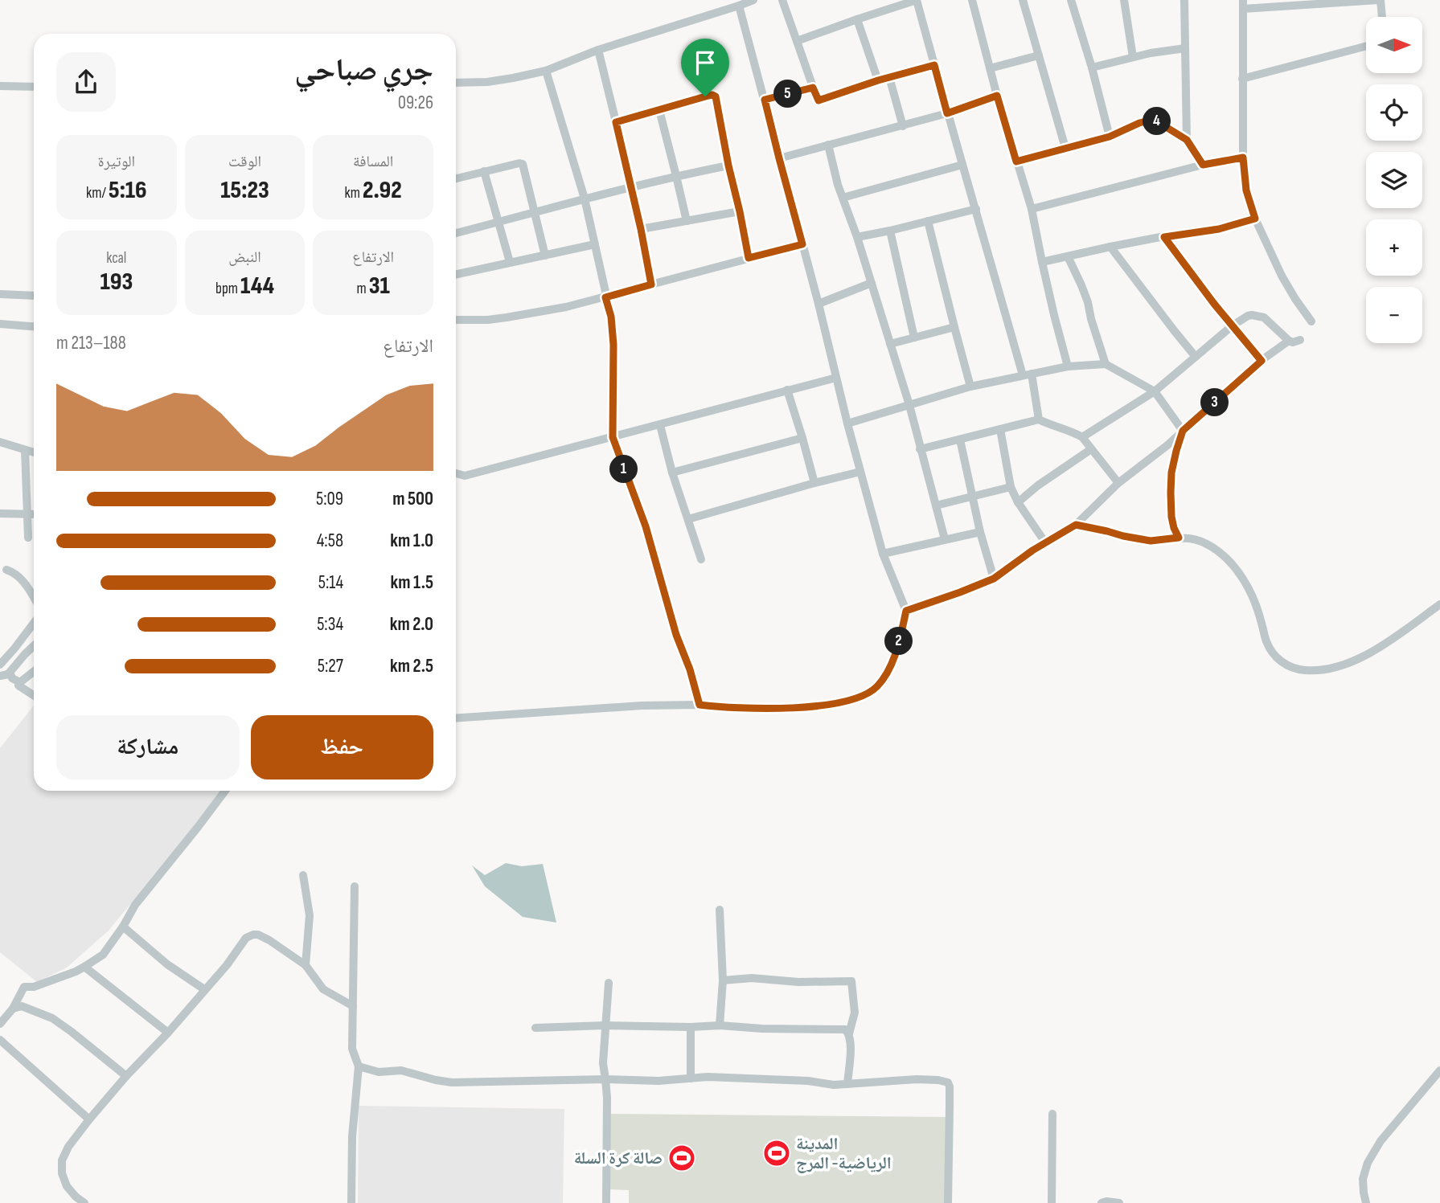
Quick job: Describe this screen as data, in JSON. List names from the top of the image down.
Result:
{
  "places": {
    "sports": ["المدينة الرياضية- المرج", "صالة كرة السلة"]
  },
  "north": "right",
  "page": {
    "map_buttons": ["+", "−"],
    "heading": ["جري صباحي", "09:26"],
    "pins": [
      "5",
      "4",
      "3",
      "1",
      "2"
    ],
    "stats": [
      ["المسافة", "2.92 km"],
      ["الوقت", "15:23"],
      ["الوتيرة", "5:16 /km"],
      ["الارتفاع", "31 m"],
      ["النبض", "144 bpm"],
      ["kcal", "193"]
    ],
    "chart": ["الارتفاع", "188–213 m"],
    "list": [
      {
        "name": "500 m",
        "note": "5:09"
      },
      {
        "name": "1.0 km",
        "note": "4:58"
      },
      {
        "name": "1.5 km",
        "note": "5:14"
      },
      {
        "name": "2.0 km",
        "note": "5:34"
      },
      {
        "name": "2.5 km",
        "note": "5:27"
      }
    ],
    "buttons": ["حفظ", "مشاركة"]
  }
}
